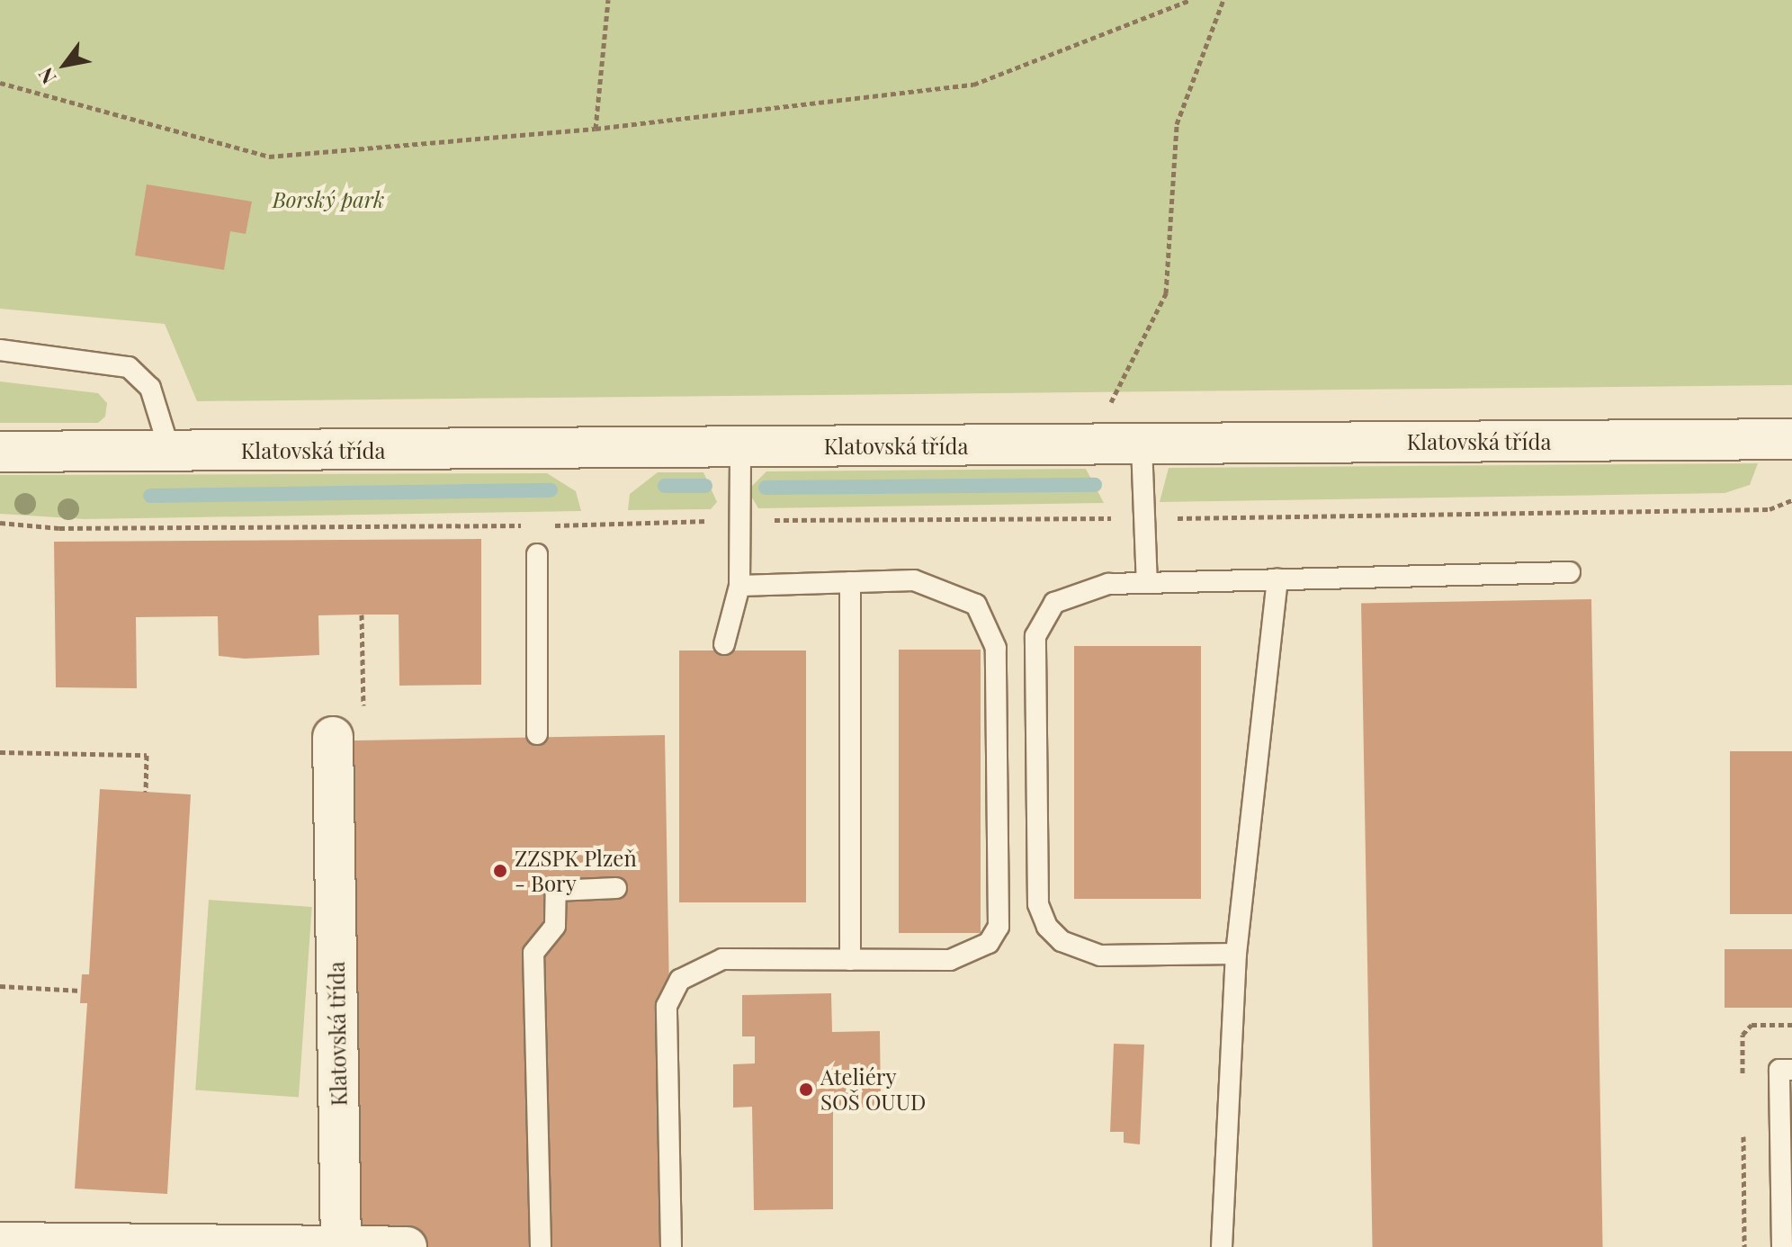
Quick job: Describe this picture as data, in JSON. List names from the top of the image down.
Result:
{
  "streets": {
    "main road": ["Klatovská třída"]
  },
  "parks": ["Borský park"],
  "places": ["ZZSPK Plzeň - Bory", "Ateliéry SOŠ OUUD"],
  "north": "bottom left"
}
